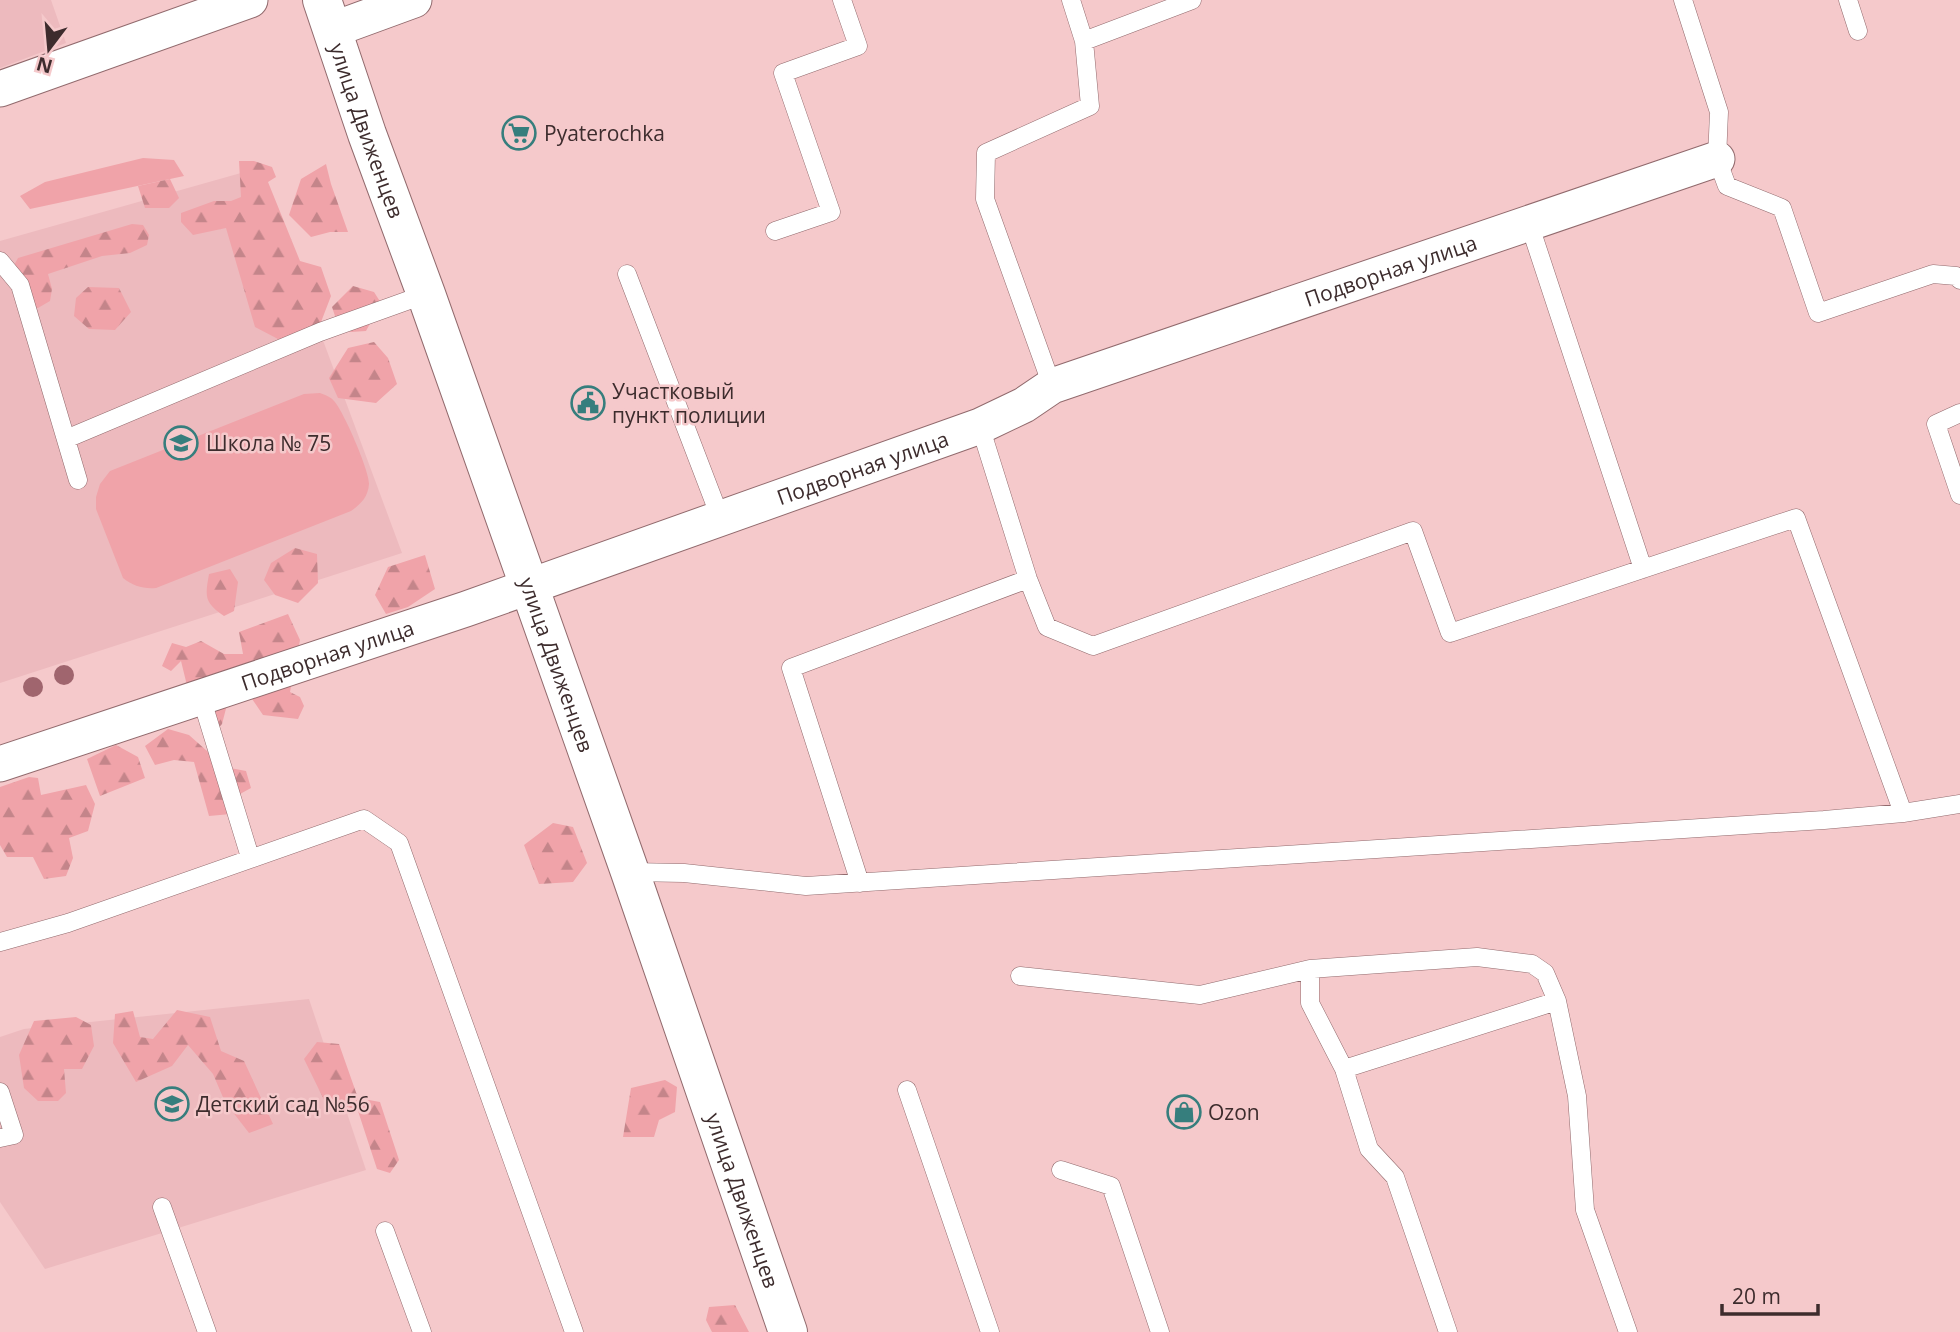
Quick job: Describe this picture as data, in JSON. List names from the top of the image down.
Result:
{
  "streets": {
    "street": ["улица Движенцев", "Подворная улица"]
  },
  "crossings": [
    ["улица Движенцев", "Подворная улица"]
  ],
  "places": {
    "supermarket": ["Pyaterochka"],
    "public building": ["Участковый пункт полиции"],
    "school or university": ["Школа № 75", "Детский сад №56"],
    "shop": ["Ozon"]
  },
  "scale_bar": "20 m",
  "north": "bottom"
}
